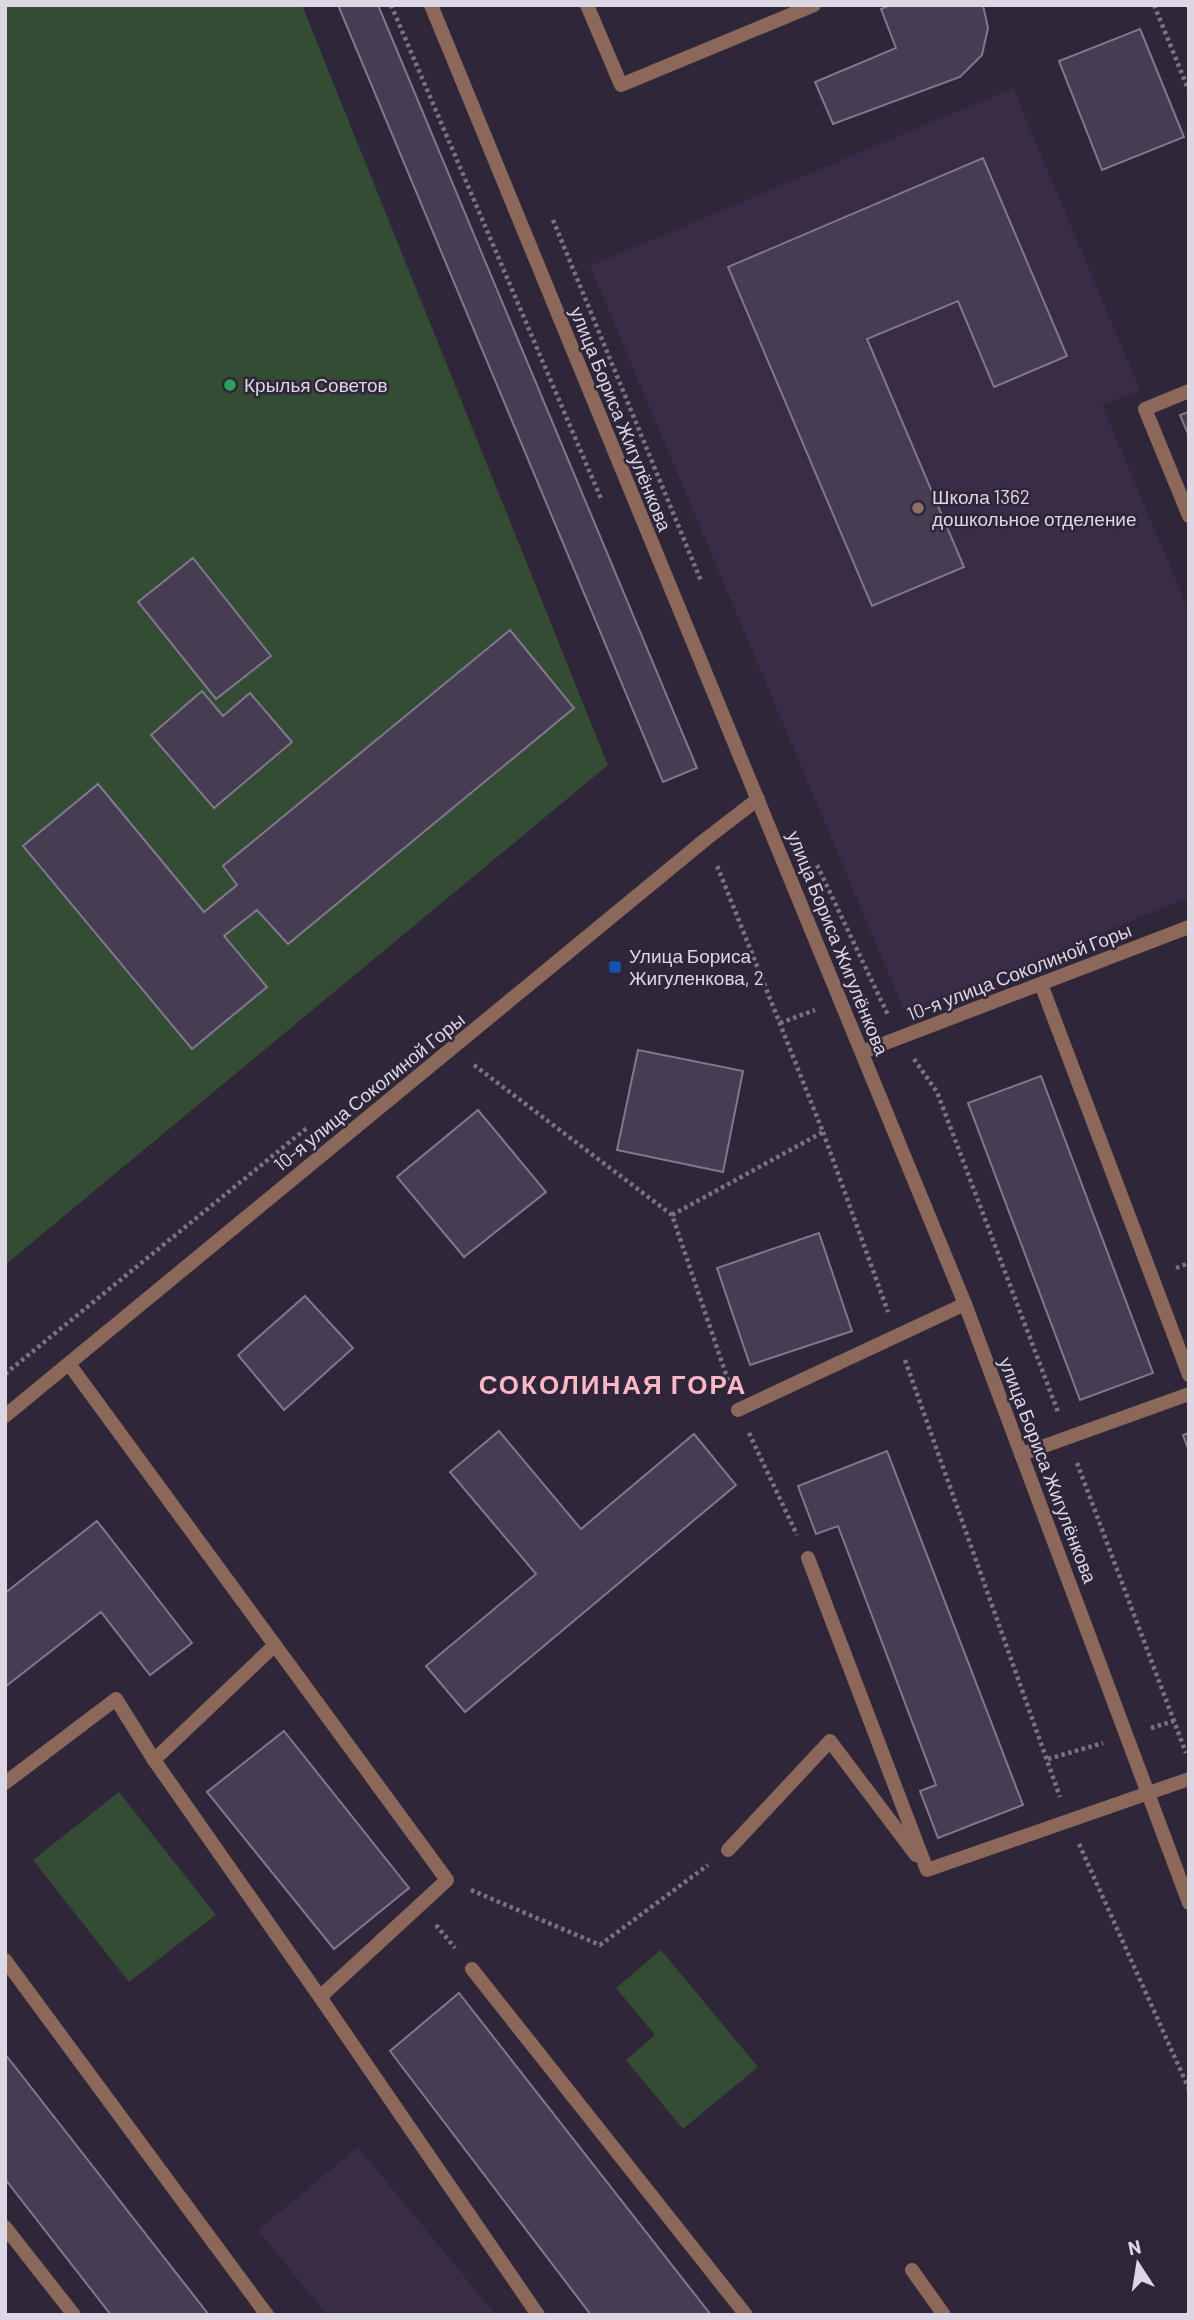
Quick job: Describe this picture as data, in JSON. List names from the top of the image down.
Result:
{
  "streets": {
    "street": ["улица Бориса Жигулёнкова", "10-я улица Соколиной Горы"]
  },
  "crossings": [
    ["улица Бориса Жигулёнкова", "10-я улица Соколиной Горы"]
  ],
  "districts": ["СОКОЛИНАЯ ГОРА"],
  "places": {
    "other": ["Крылья Советов", "Школа 1362 дошкольное отделение"],
    "transit": ["Улица Бориса Жигуленкова, 2"]
  },
  "north": "top"
}
